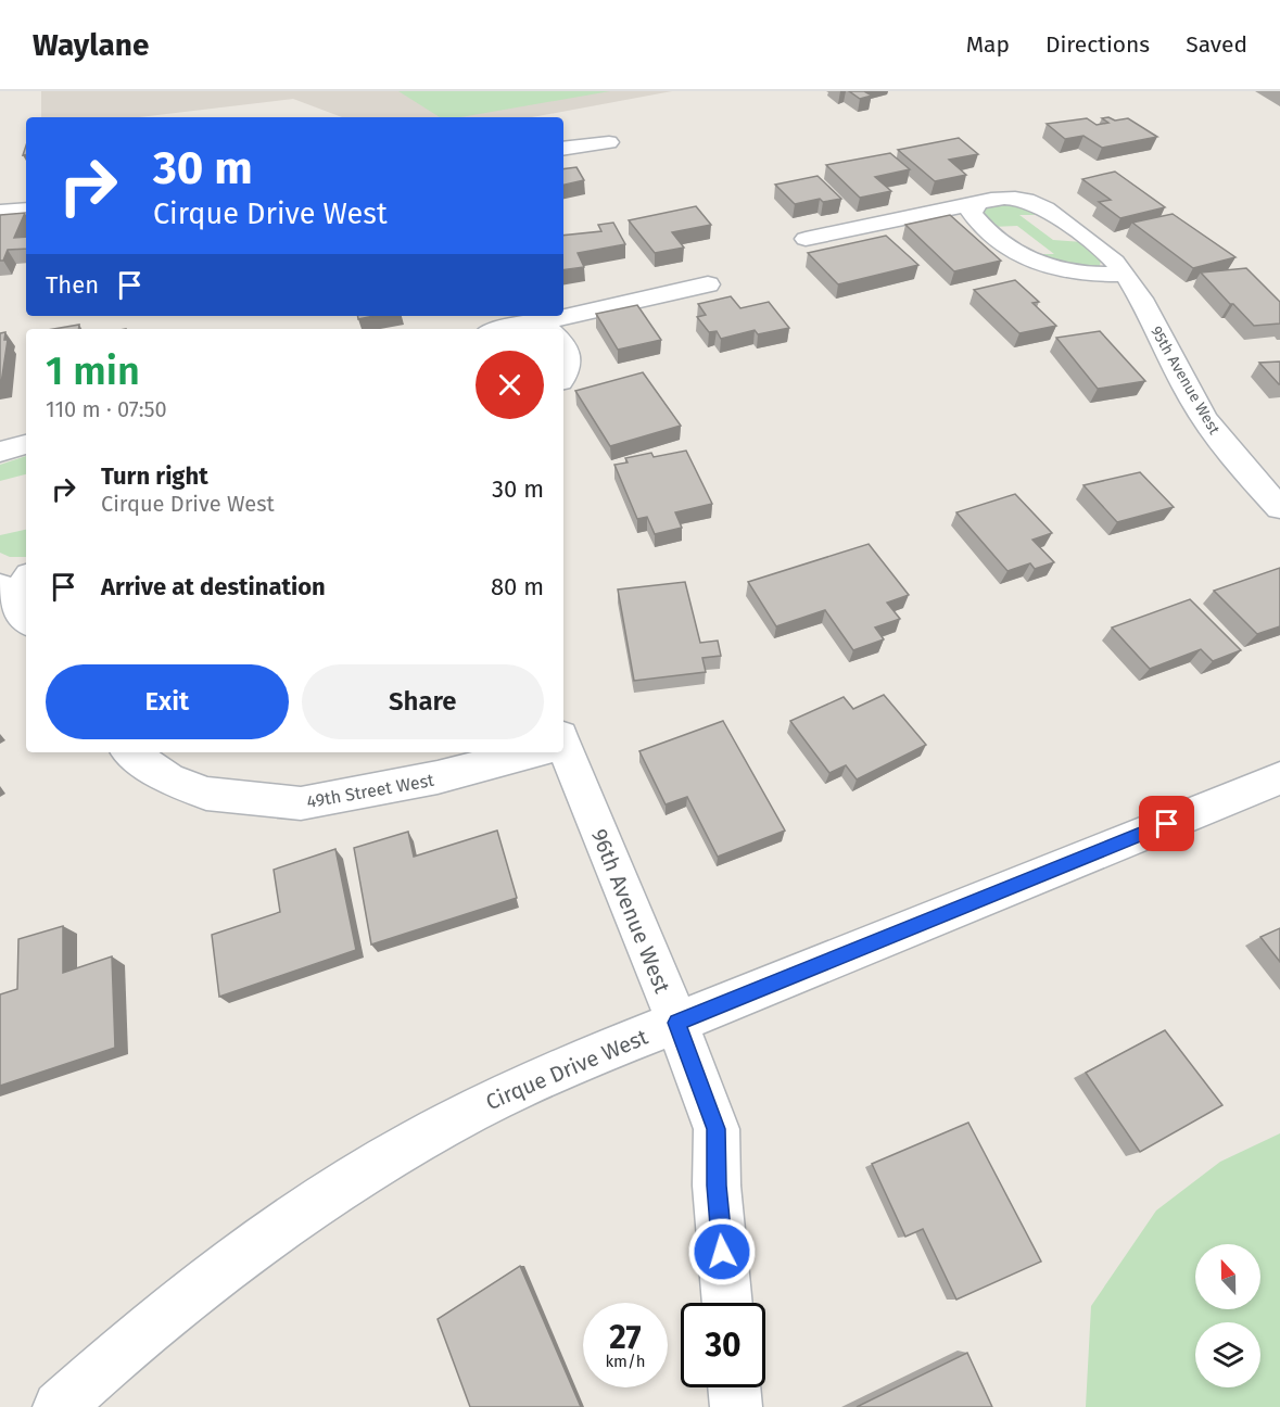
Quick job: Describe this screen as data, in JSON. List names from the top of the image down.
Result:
{
  "streets": {
    "street": [
      "95th Avenue West",
      "49th Street West",
      "96th Avenue West",
      "Cirque Drive West"
    ]
  },
  "crossings": [
    ["96th Avenue West", "Cirque Drive West"]
  ],
  "north": "top",
  "page": {
    "header": "Waylane",
    "nav": ["Map", "Directions", "Saved"],
    "turn": ["30 m", "Cirque Drive West"],
    "then": "Then",
    "heading": ["1 min", "110 m · 07:50"],
    "list": [
      {
        "name": "Turn right",
        "note": "Cirque Drive West",
        "value": "30 m"
      },
      {
        "name": "Arrive at destination",
        "value": "80 m"
      }
    ],
    "buttons": ["Exit", "Share"],
    "speed": "27 km/h",
    "limit": "30"
  }
}
